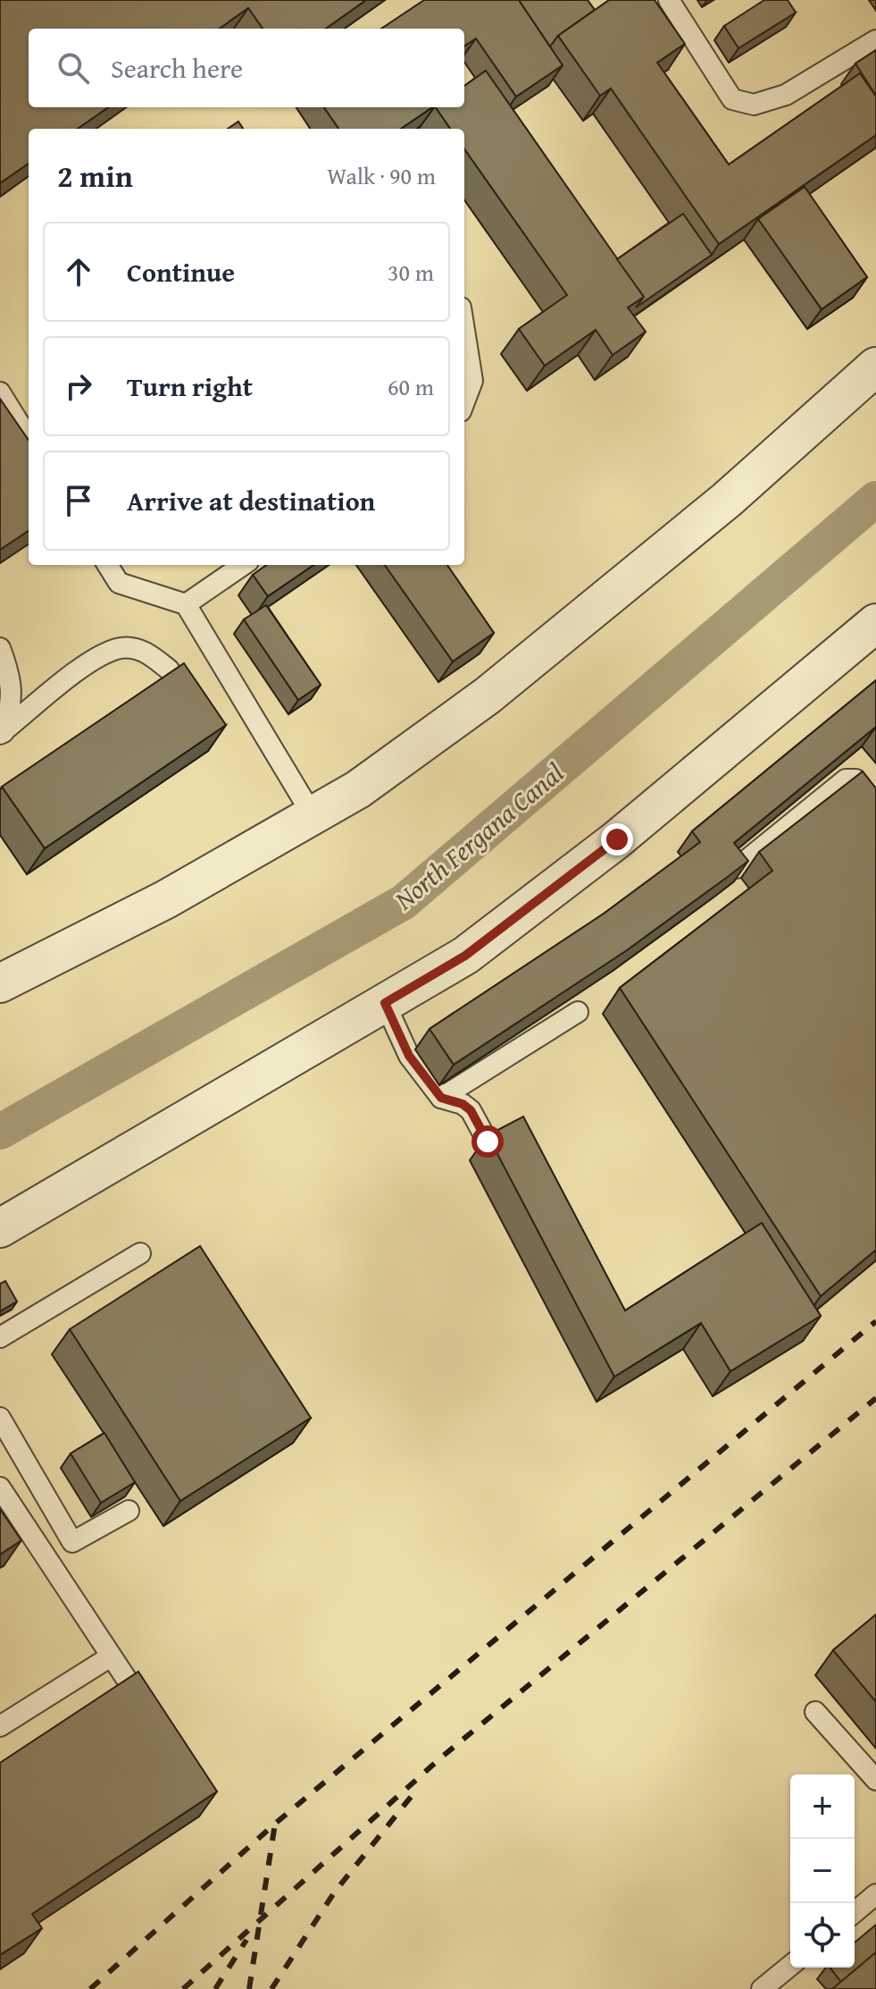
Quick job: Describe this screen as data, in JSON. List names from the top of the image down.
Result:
{
  "water": ["North Fergana Canal"],
  "page": {
    "search": "Search here",
    "heading": ["2 min", "Walk · 90 m"],
    "list": [
      ["Continue", "30 m"],
      ["Turn right", "60 m"],
      "Arrive at destination"
    ],
    "map_buttons": ["+", "−"]
  }
}
